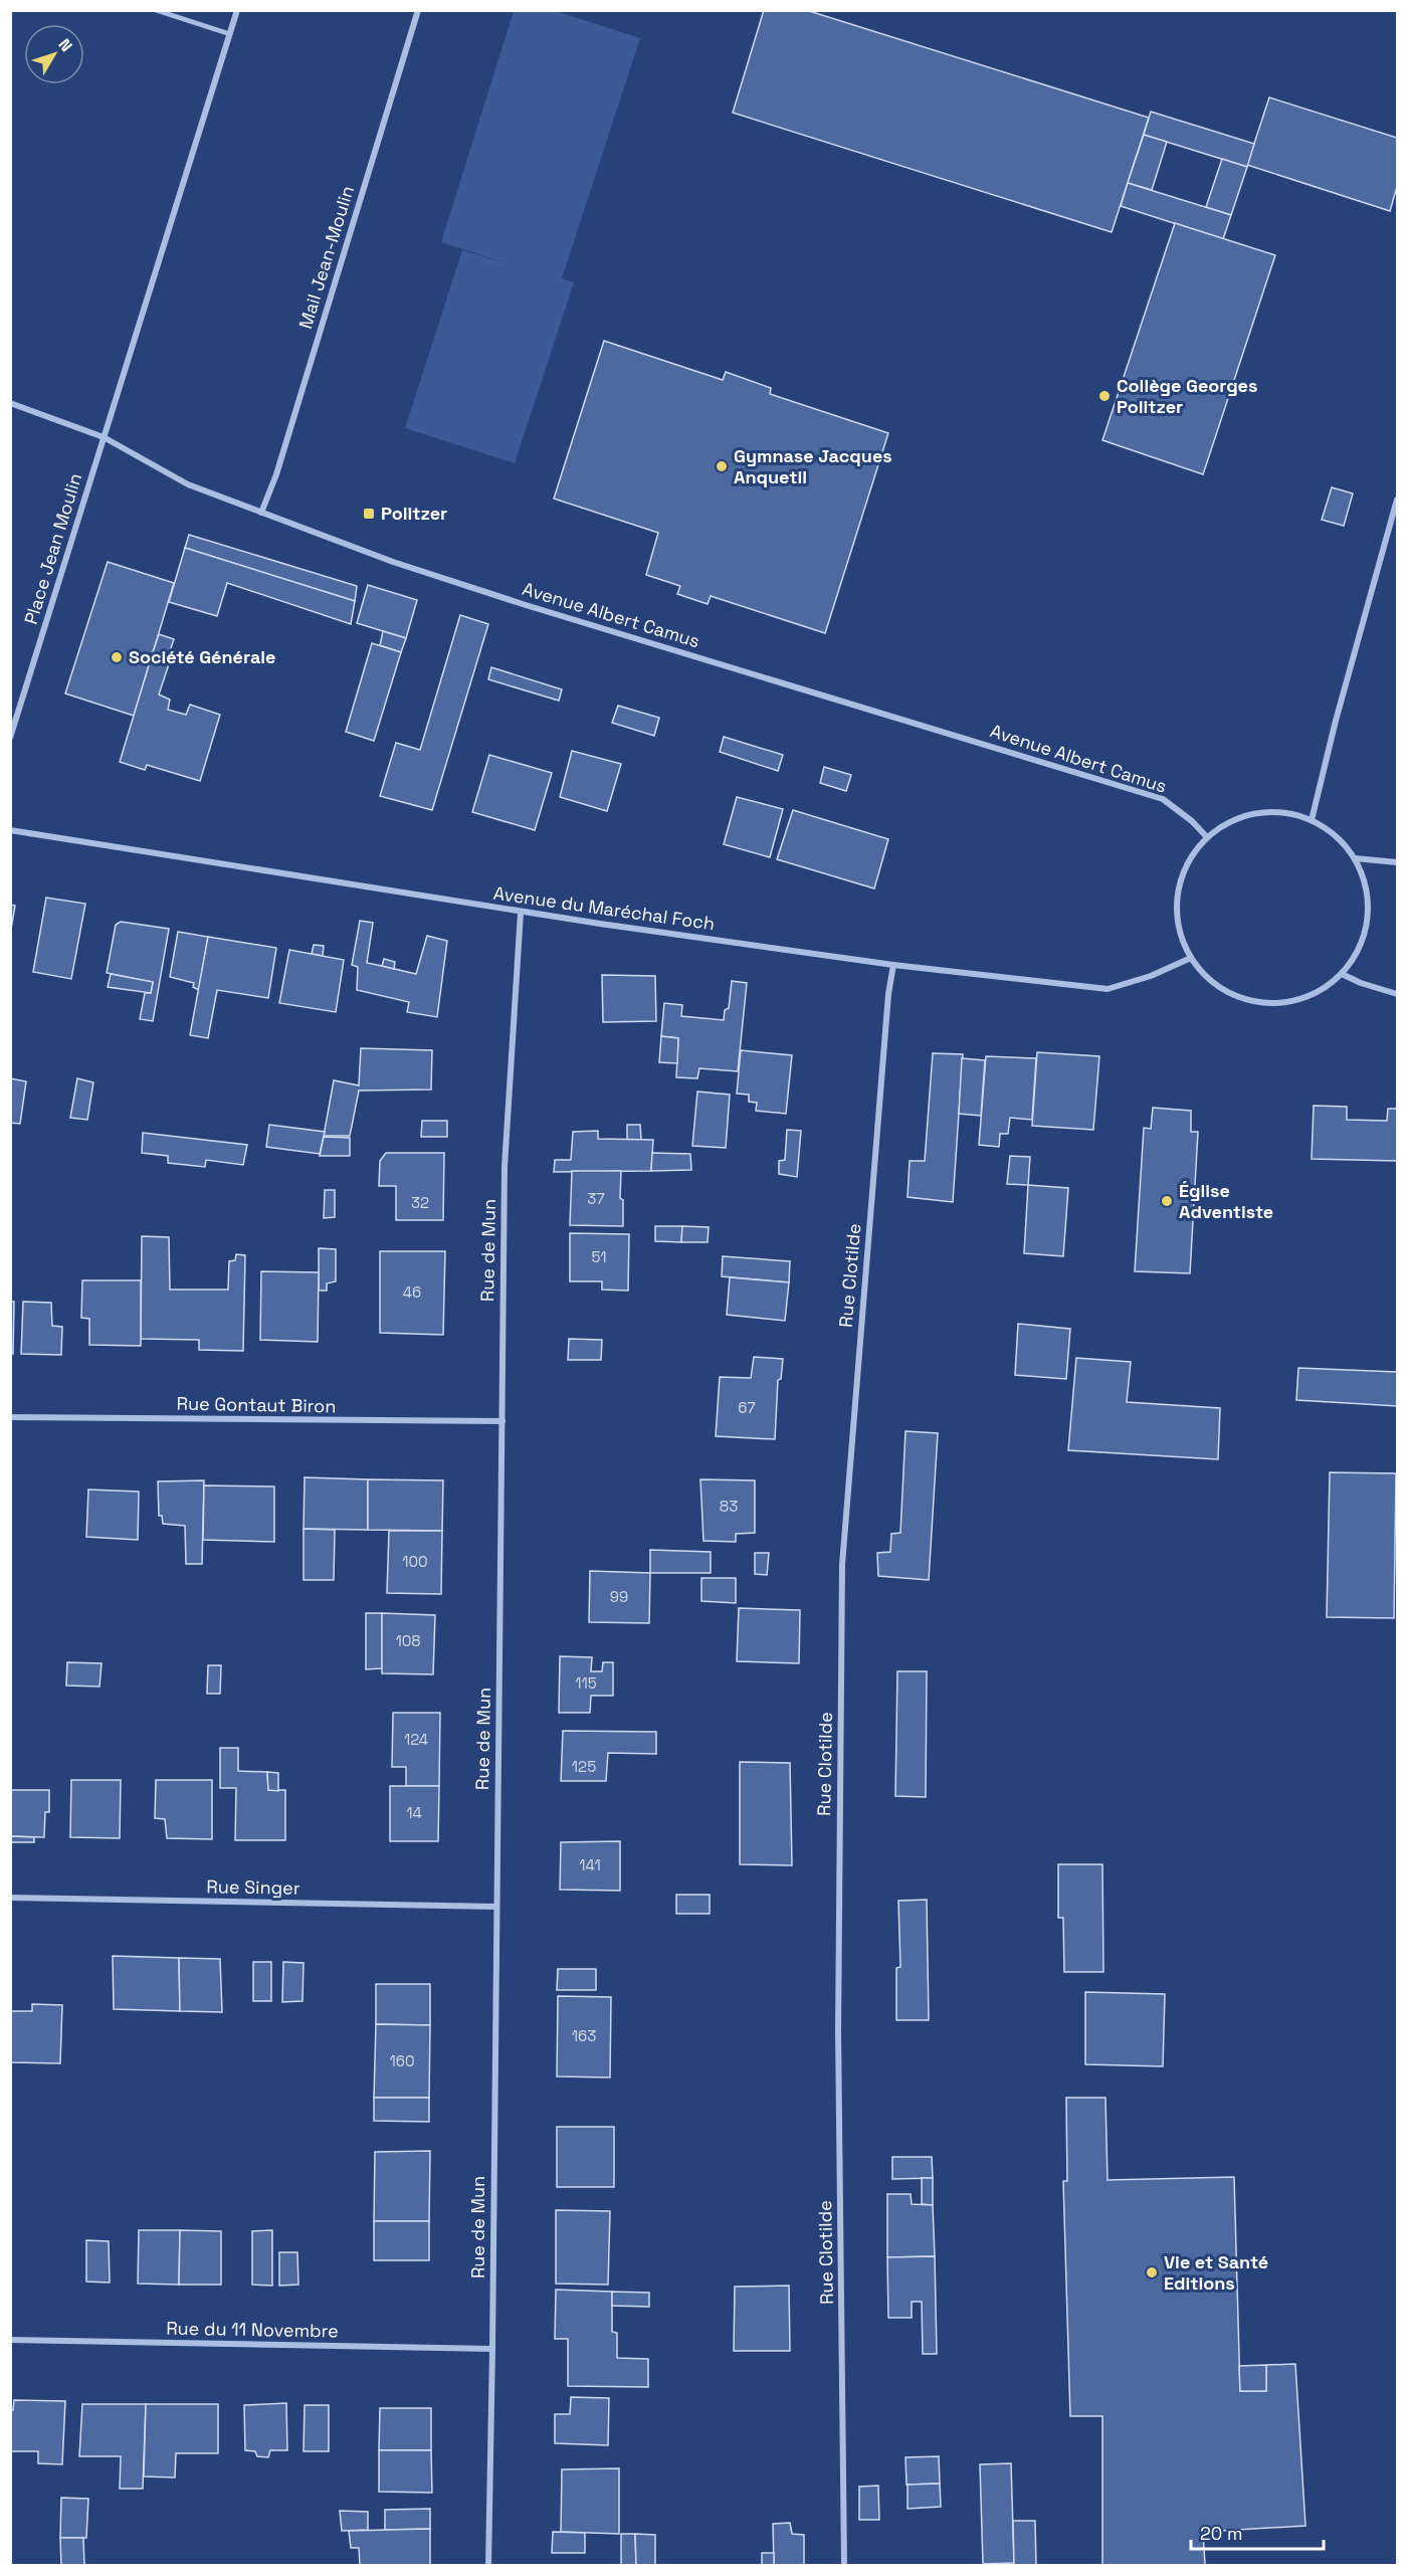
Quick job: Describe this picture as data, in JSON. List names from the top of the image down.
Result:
{
  "streets": {
    "street": [
      "Mail Jean-Moulin",
      "Place Jean Moulin",
      "Avenue Albert Camus",
      "Avenue du Maréchal Foch",
      "Rue de Mun",
      "Rue Clotilde",
      "Rue Gontaut Biron",
      "Rue Singer",
      "Rue du 11 Novembre"
    ]
  },
  "crossings": [
    ["Mail Jean-Moulin", "Avenue Albert Camus"],
    ["Place Jean Moulin", "Avenue Albert Camus"],
    ["Avenue Albert Camus", "Avenue du Maréchal Foch"],
    ["Avenue du Maréchal Foch", "Rue de Mun"],
    ["Avenue du Maréchal Foch", "Rue Clotilde"],
    ["Rue de Mun", "Rue Gontaut Biron"],
    ["Rue de Mun", "Rue Singer"],
    ["Rue de Mun", "Rue du 11 Novembre"]
  ],
  "places": {
    "other": [
      "Collège Georges Politzer",
      "Gymnase Jacques Anquetil",
      "Société Générale",
      "Église Adventiste",
      "Vie et Santé Editions"
    ],
    "transit": ["Politzer"]
  },
  "house_numbers": [
    "37",
    "32",
    "51",
    "46",
    "67",
    "83",
    "100",
    "99",
    "108",
    "115",
    "124",
    "125",
    "14",
    "141",
    "163",
    "160"
  ],
  "scale_bar": "20 m",
  "north": "top right"
}
